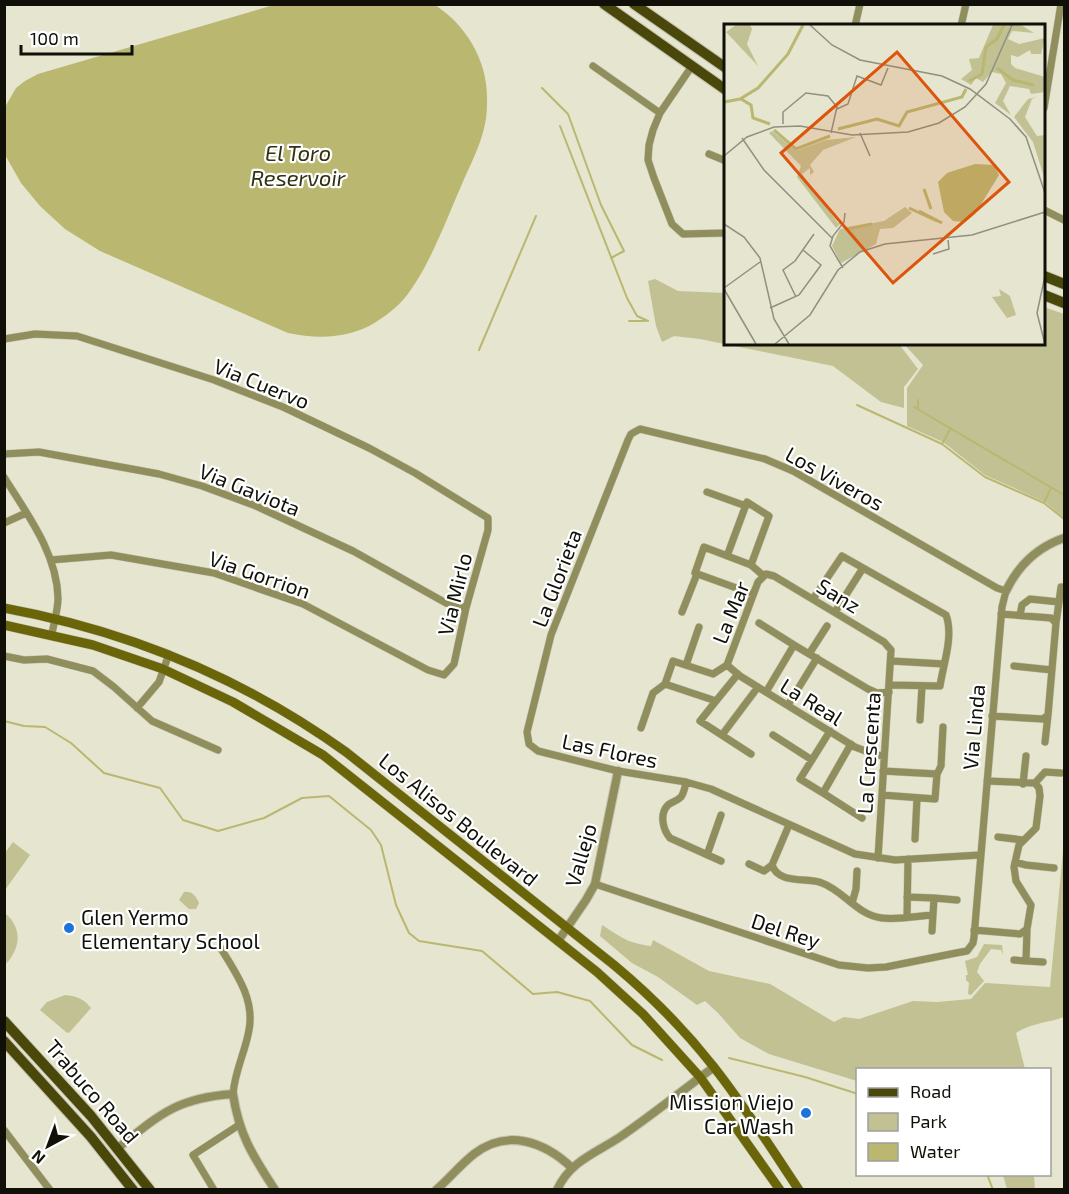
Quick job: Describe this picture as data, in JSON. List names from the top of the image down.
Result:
{
  "streets": {
    "main road": ["Los Alisos Boulevard", "Trabuco Road"],
    "street": [
      "Via Cuervo",
      "Los Viveros",
      "Via Gaviota",
      "Via Gorrion",
      "La Glorieta",
      "Via Mirlo",
      "Sanz",
      "La Mar",
      "La Real",
      "Via Linda",
      "Las Flores",
      "La Crescenta",
      "Vallejo",
      "Del Rey"
    ]
  },
  "crossings": [
    ["Via Cuervo", "Via Mirlo"],
    ["Los Viveros", "La Glorieta"],
    ["Los Viveros", "Via Linda"],
    ["Via Gaviota", "Via Mirlo"],
    ["Via Gorrion", "Via Mirlo"],
    ["La Glorieta", "Las Flores"],
    ["Sanz", "La Mar"],
    ["Sanz", "La Crescenta"],
    ["La Mar", "La Real"],
    ["La Real", "La Crescenta"],
    ["Via Linda", "Las Flores"],
    ["Via Linda", "Del Rey"],
    ["Las Flores", "La Crescenta"],
    ["Las Flores", "Vallejo"],
    ["Los Alisos Boulevard", "Vallejo"],
    ["Vallejo", "Del Rey"]
  ],
  "water": ["El Toro Reservoir"],
  "places": ["Glen Yermo Elementary School", "Mission Viejo Car Wash"],
  "legend": ["Road", "Park", "Water"],
  "scale_bar": "100 m",
  "north": "bottom left"
}
